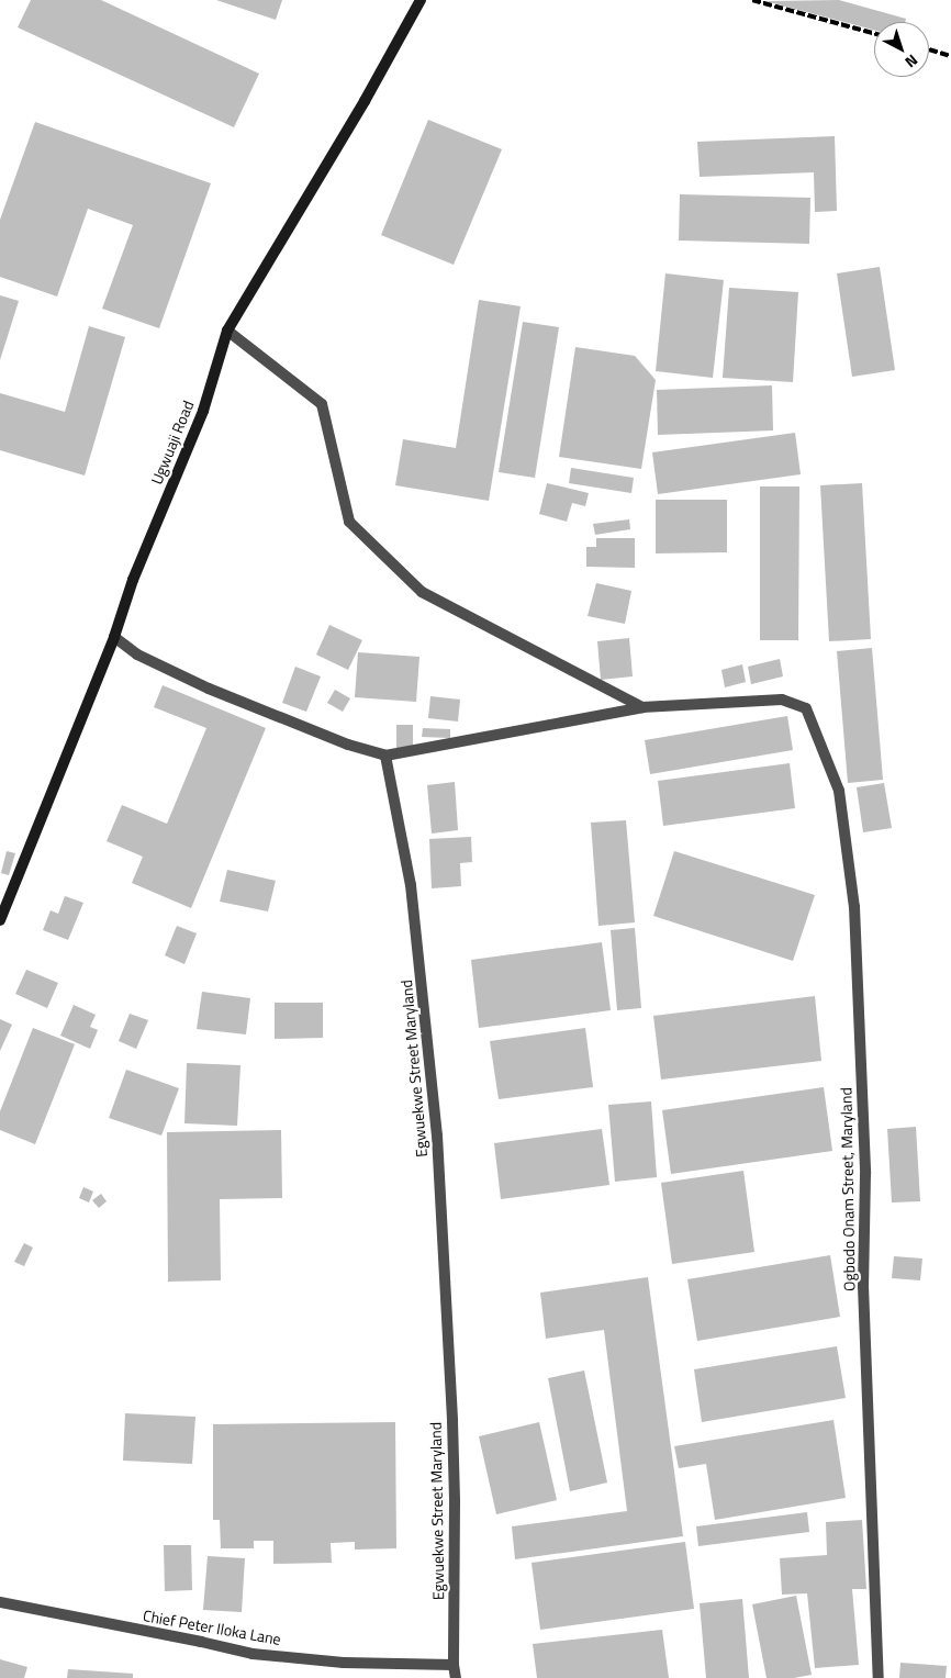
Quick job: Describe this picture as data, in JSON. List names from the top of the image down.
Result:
{
  "streets": {
    "main road": ["Ugwuaji Road"],
    "street": ["Egwuekwe Street Maryland", "Ogbodo Onam Street, Maryland", "Chief Peter Iloka Lane"]
  },
  "crossings": [
    ["Egwuekwe Street Maryland", "Chief Peter Iloka Lane"]
  ],
  "north": "bottom right"
}
